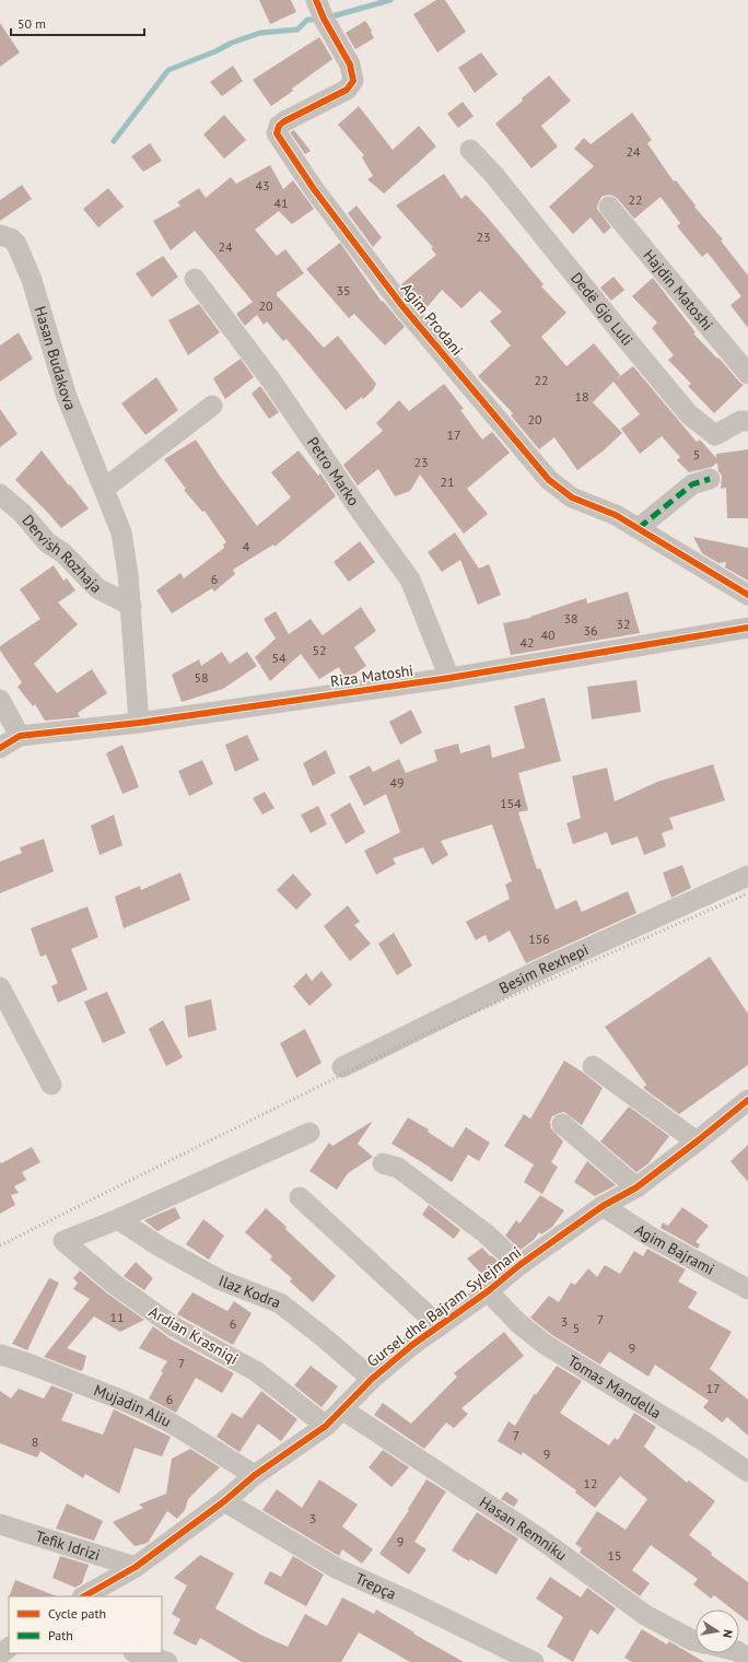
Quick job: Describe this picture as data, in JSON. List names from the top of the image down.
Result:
{
  "streets": {
    "street": [
      "Hajdin Matoshi",
      "Dedë Gjo Luli",
      "Agim Prodani",
      "Hasan Budakova",
      "Petro Marko",
      "Dervish Rozhaja",
      "Riza Matoshi",
      "Besim Rexhepi",
      "Agim Bajrami",
      "Ilaz Kodra",
      "Gursel dhe Bajram Sylejmani",
      "Ardian Krasniqi",
      "Tomas Mandella",
      "Mujadin Aliu",
      "Hasan Remniku",
      "Tefik Idrizi",
      "Trepça"
    ]
  },
  "crossings": [
    ["Hasan Budakova", "Dervish Rozhaja"],
    ["Hasan Budakova", "Riza Matoshi"],
    ["Petro Marko", "Riza Matoshi"],
    ["Agim Bajrami", "Gursel dhe Bajram Sylejmani"],
    ["Ilaz Kodra", "Gursel dhe Bajram Sylejmani"],
    ["Ilaz Kodra", "Ardian Krasniqi"],
    ["Gursel dhe Bajram Sylejmani", "Ardian Krasniqi"],
    ["Gursel dhe Bajram Sylejmani", "Tomas Mandella"],
    ["Gursel dhe Bajram Sylejmani", "Mujadin Aliu"],
    ["Gursel dhe Bajram Sylejmani", "Hasan Remniku"],
    ["Gursel dhe Bajram Sylejmani", "Tefik Idrizi"],
    ["Gursel dhe Bajram Sylejmani", "Trepça"]
  ],
  "house_numbers": [
    "24",
    "43",
    "22",
    "41",
    "23",
    "24",
    "35",
    "20",
    "22",
    "18",
    "20",
    "17",
    "5",
    "23",
    "21",
    "4",
    "6",
    "38",
    "32",
    "36",
    "40",
    "42",
    "52",
    "54",
    "58",
    "49",
    "154",
    "156",
    "11",
    "7",
    "3",
    "6",
    "5",
    "9",
    "7",
    "17",
    "6",
    "7",
    "8",
    "9",
    "12",
    "3",
    "9",
    "15"
  ],
  "legend": ["Cycle path", "Path"],
  "scale_bar": "50 m",
  "north": "right"
}
